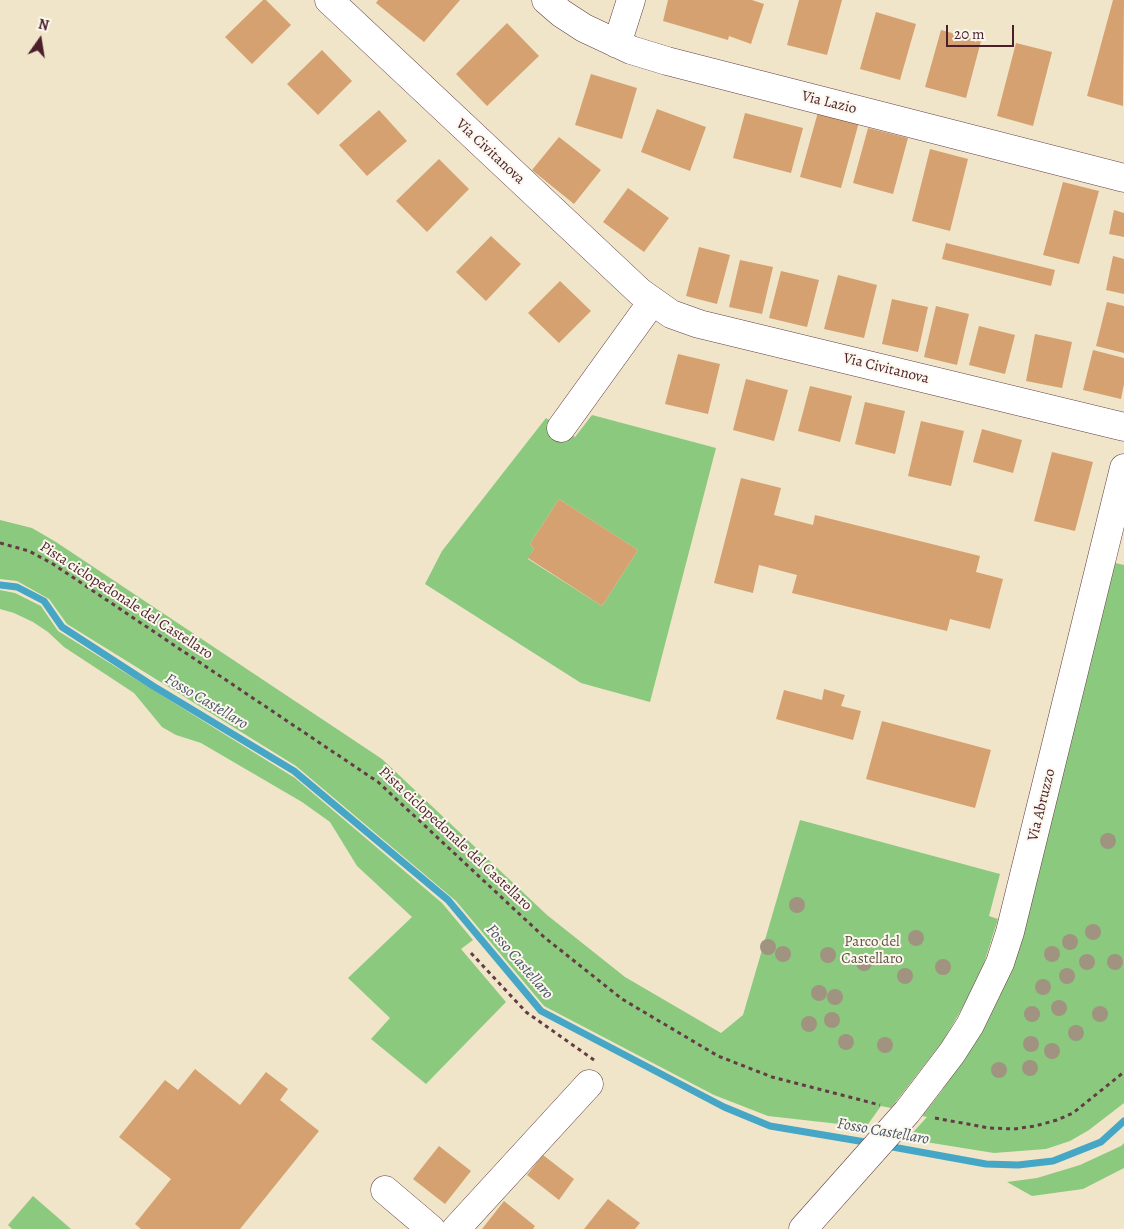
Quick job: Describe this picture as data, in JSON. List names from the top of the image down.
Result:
{
  "streets": {
    "street": ["Via Lazio", "Via Civitanova", "Via Abruzzo"],
    "path": ["Pista ciclopedonale del Castellaro"]
  },
  "crossings": [
    ["Pista ciclopedonale del Castellaro", "Via Abruzzo"]
  ],
  "water": ["Fosso Castellaro"],
  "parks": ["Parco del Castellaro"],
  "scale_bar": "20 m",
  "north": "top"
}
